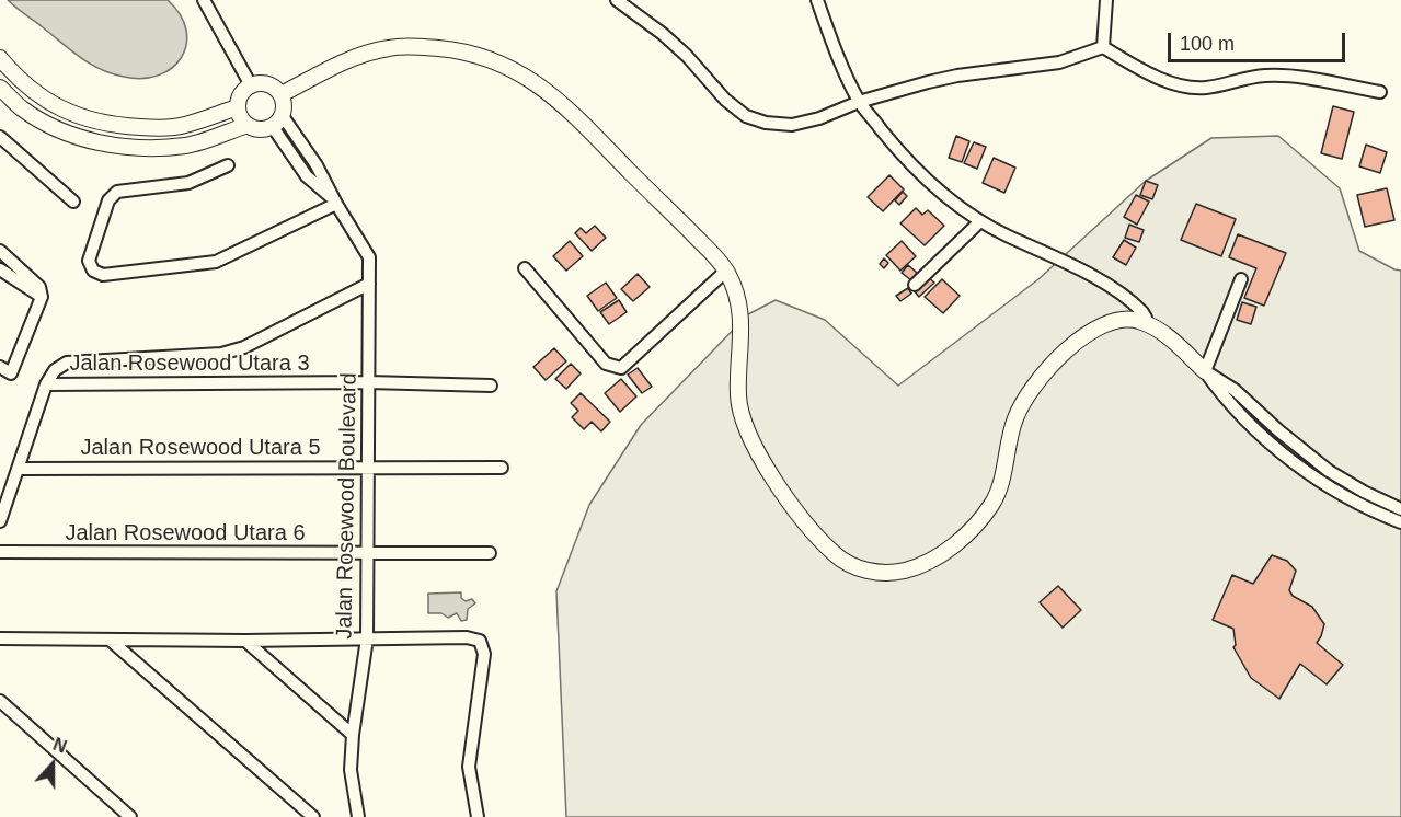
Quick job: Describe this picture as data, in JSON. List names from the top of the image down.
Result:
{
  "streets": {
    "street": [
      "Jalan Rosewood Utara 3",
      "Jalan Rosewood Utara 5",
      "Jalan Rosewood Boulevard",
      "Jalan Rosewood Utara 6"
    ]
  },
  "crossings": [
    ["Jalan Rosewood Utara 3", "Jalan Rosewood Boulevard"],
    ["Jalan Rosewood Utara 5", "Jalan Rosewood Boulevard"],
    ["Jalan Rosewood Boulevard", "Jalan Rosewood Utara 6"]
  ],
  "scale_bar": "100 m",
  "north": "top"
}
